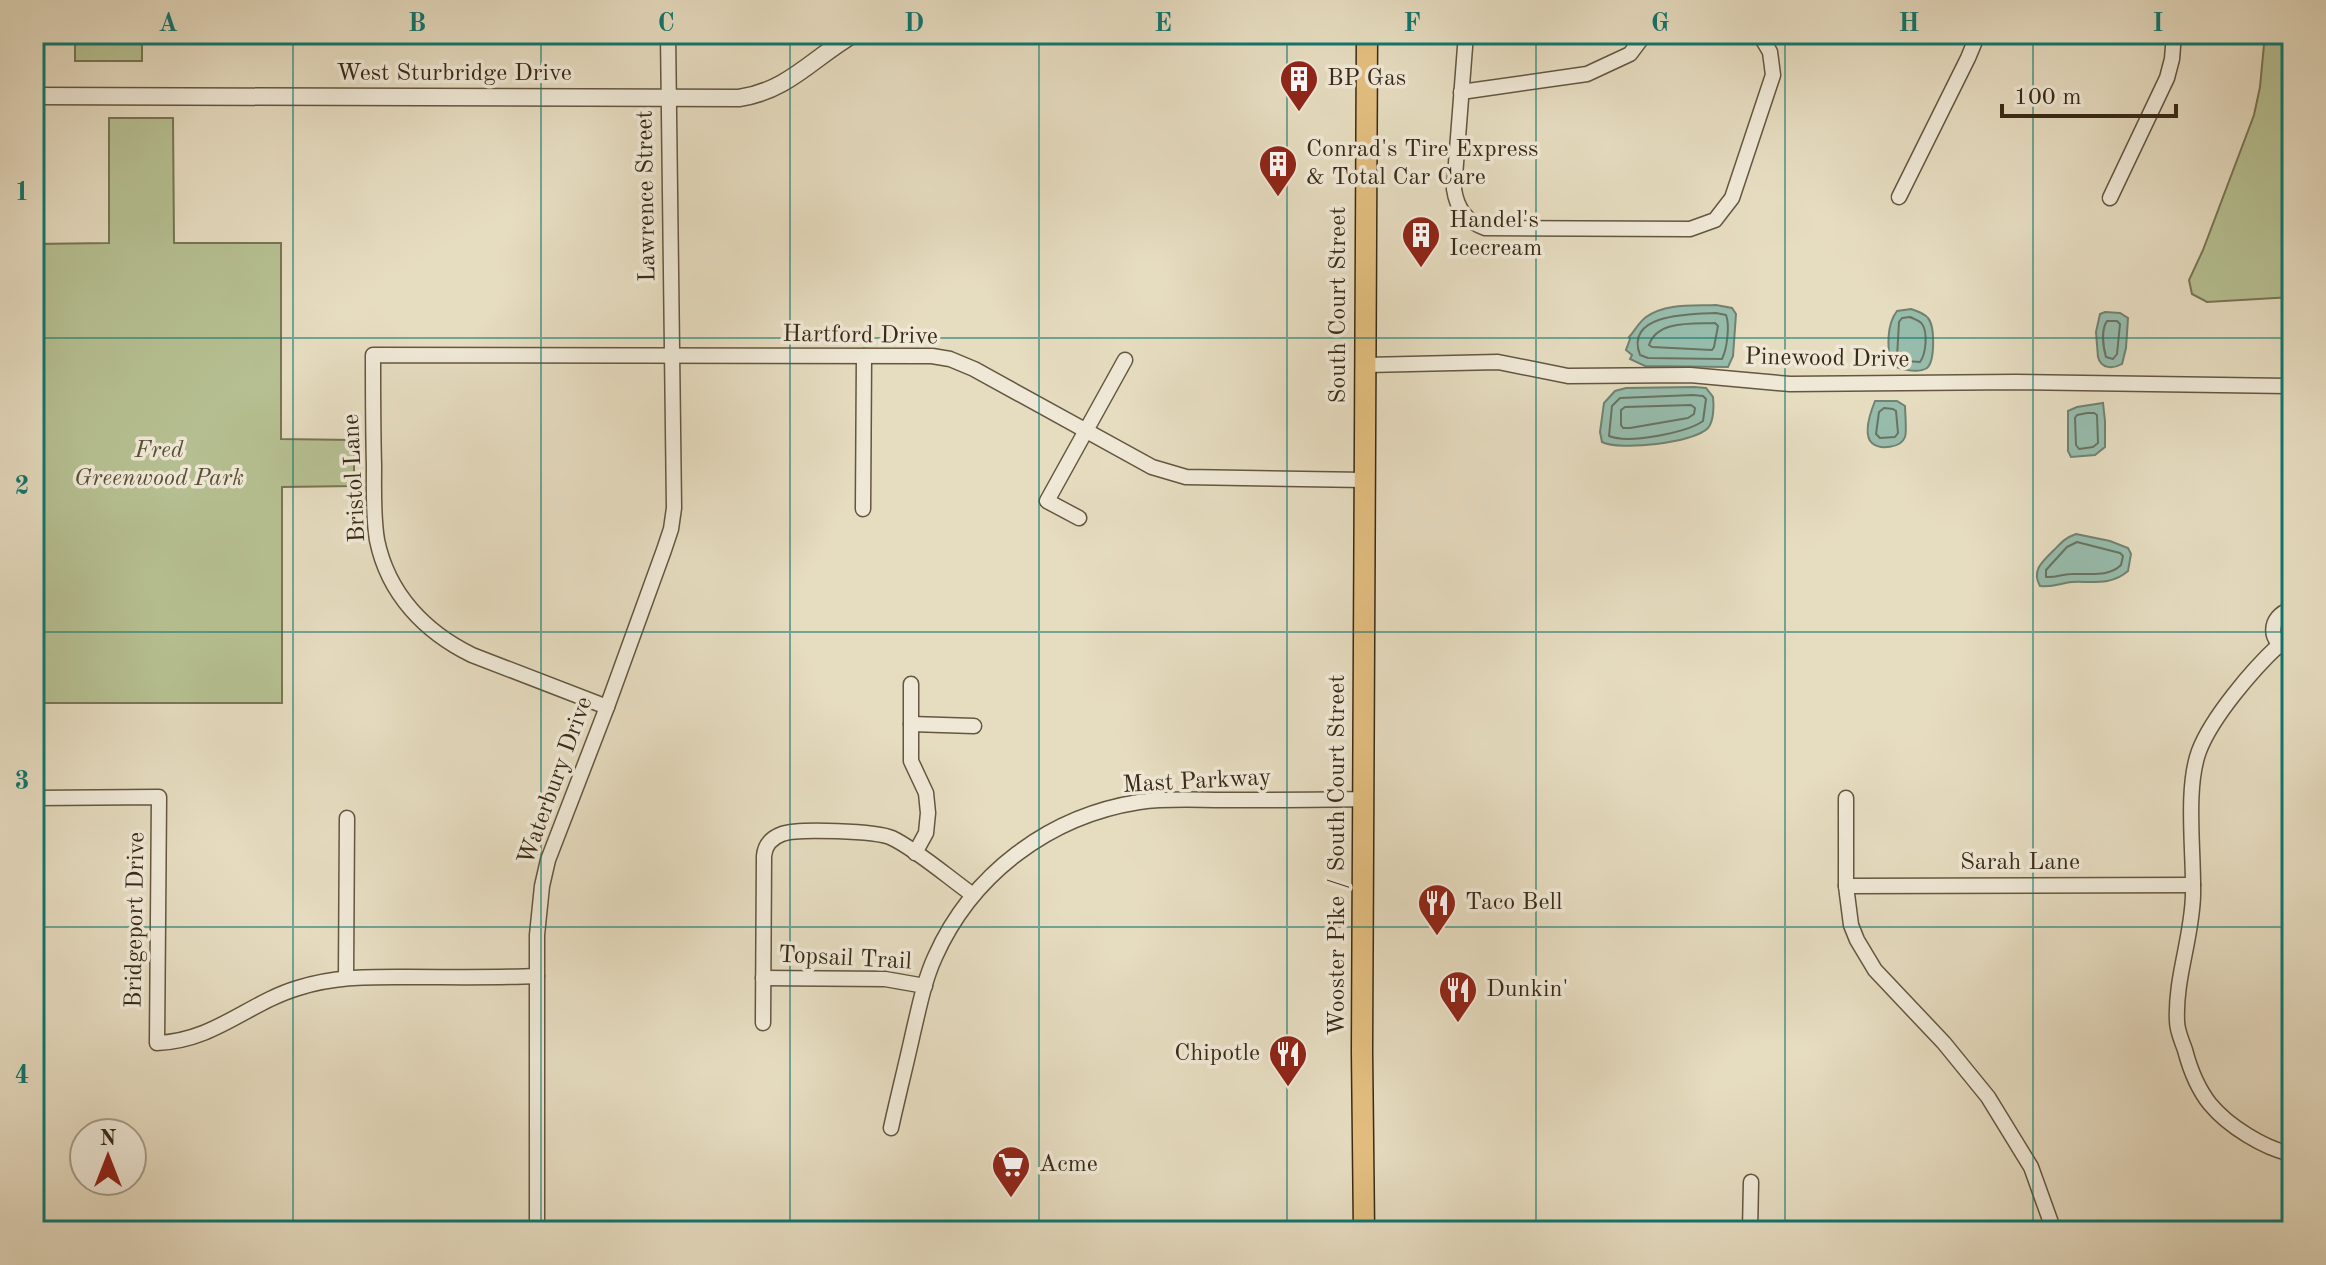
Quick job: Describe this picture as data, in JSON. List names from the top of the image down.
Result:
{
  "streets": {
    "main road": ["South Court Street", "Wooster Pike / South Court Street"],
    "street": [
      "West Sturbridge Drive",
      "Lawrence Street",
      "Hartford Drive",
      "Pinewood Drive",
      "Bristol Lane",
      "Waterbury Drive",
      "Mast Parkway",
      "Sarah Lane",
      "Bridgeport Drive",
      "Topsail Trail"
    ]
  },
  "crossings": [
    ["West Sturbridge Drive", "Lawrence Street"],
    ["Lawrence Street", "Hartford Drive"],
    ["Lawrence Street", "Waterbury Drive"],
    ["South Court Street", "Hartford Drive"],
    ["South Court Street", "Pinewood Drive"],
    ["South Court Street", "Wooster Pike / South Court Street"],
    ["Hartford Drive", "Bristol Lane"],
    ["Hartford Drive", "Waterbury Drive"],
    ["Hartford Drive", "Wooster Pike / South Court Street"],
    ["Bristol Lane", "Waterbury Drive"],
    ["Mast Parkway", "Wooster Pike / South Court Street"],
    ["Mast Parkway", "Topsail Trail"]
  ],
  "parks": ["Fred Greenwood Park"],
  "places": {
    "building": ["BP Gas", "Conrad's Tire Express & Total Car Care", "Handel's Icecream"],
    "restaurant": ["Taco Bell", "Dunkin'", "Chipotle"],
    "supermarket": ["Acme"]
  },
  "scale_bar": "100 m",
  "north": "top",
  "grid": {
    "columns": [
      "A",
      "B",
      "C",
      "D",
      "E",
      "F",
      "G",
      "H",
      "I"
    ],
    "rows": [
      "1",
      "2",
      "3",
      "4"
    ]
  }
}
